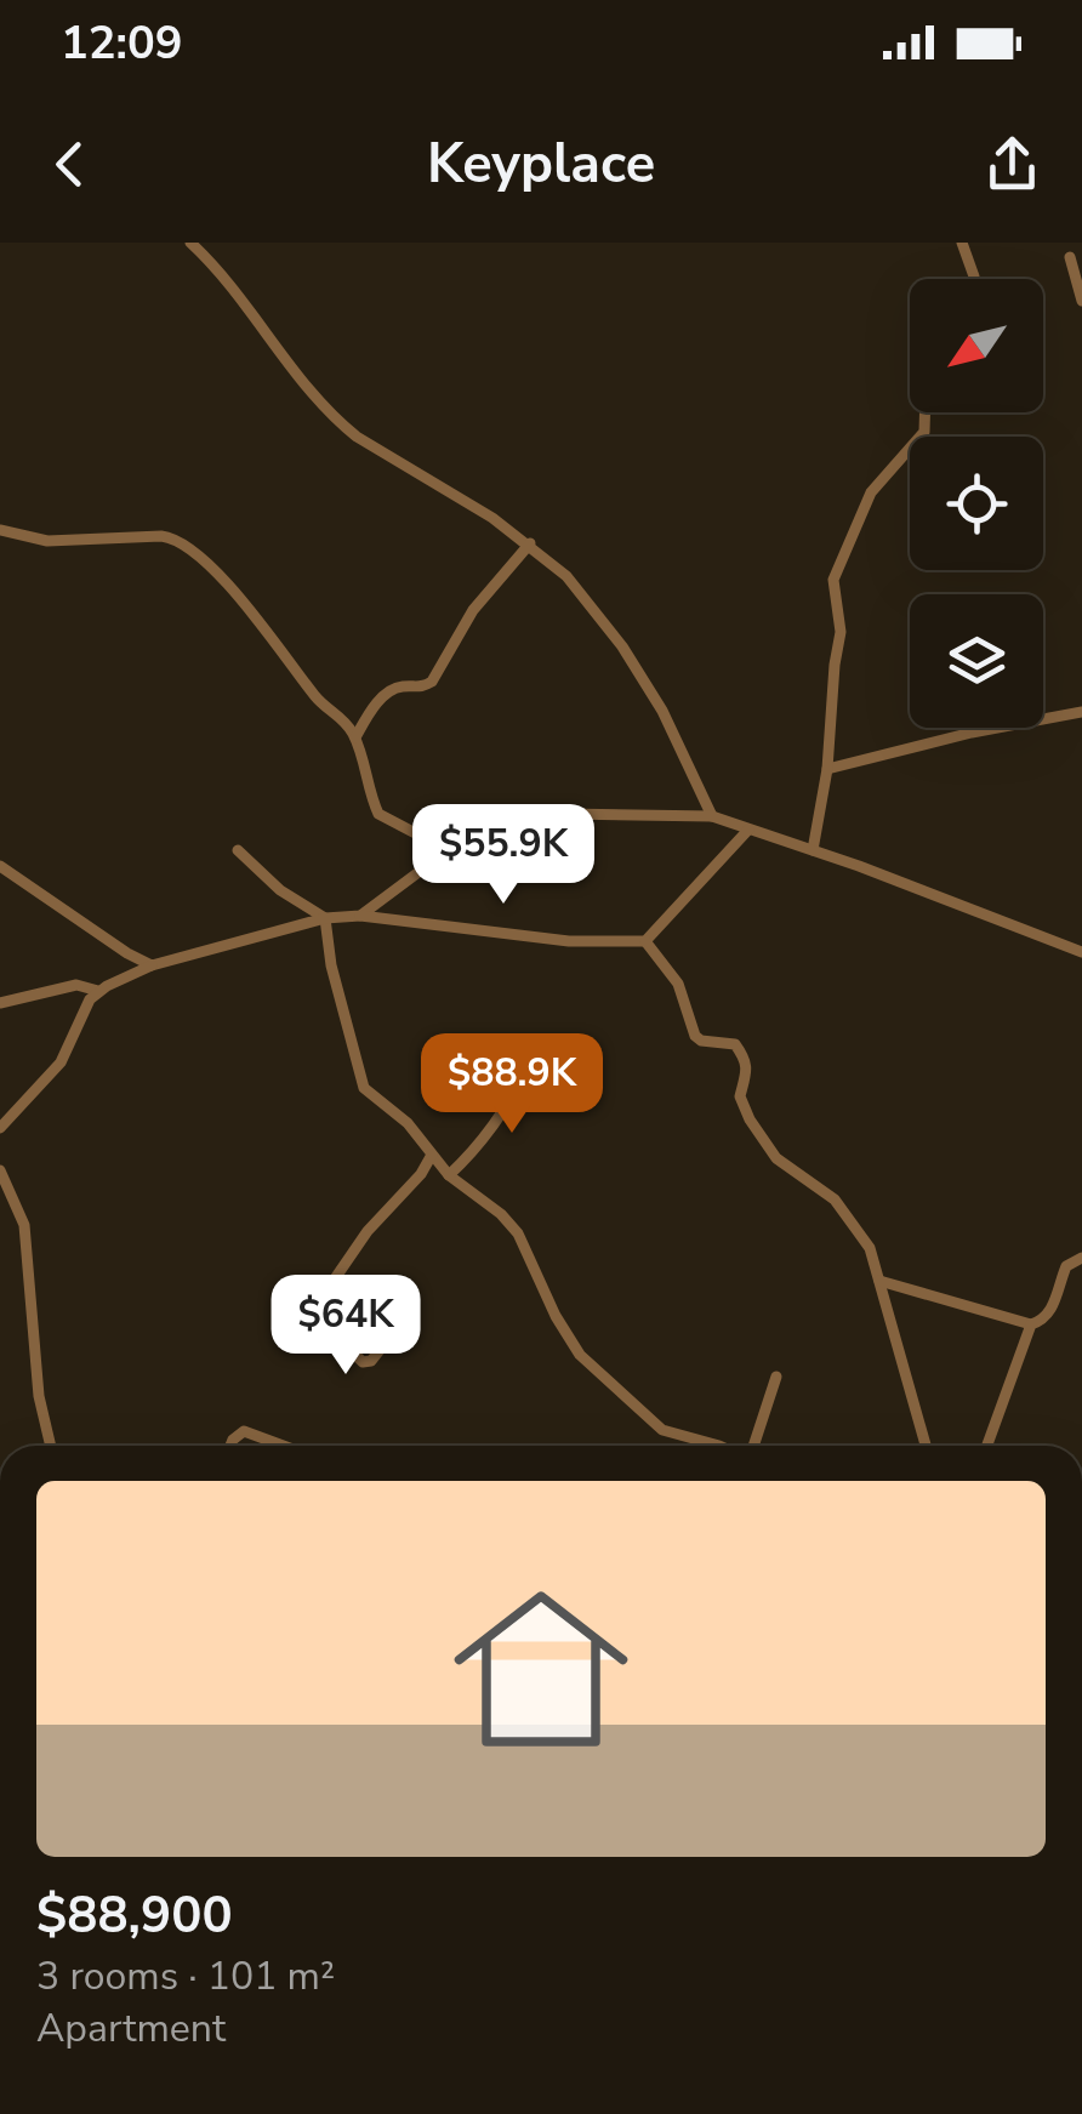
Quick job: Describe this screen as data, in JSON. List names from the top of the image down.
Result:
{
  "north": "bottom left",
  "page": {
    "status": "12:09",
    "header": "Keyplace",
    "price": ["$55.9K", "$88.9K", "$64K"],
    "list": [
      {
        "name": "$88,900",
        "note": "3 rooms · 101 m² · Apartment"
      }
    ]
  }
}
